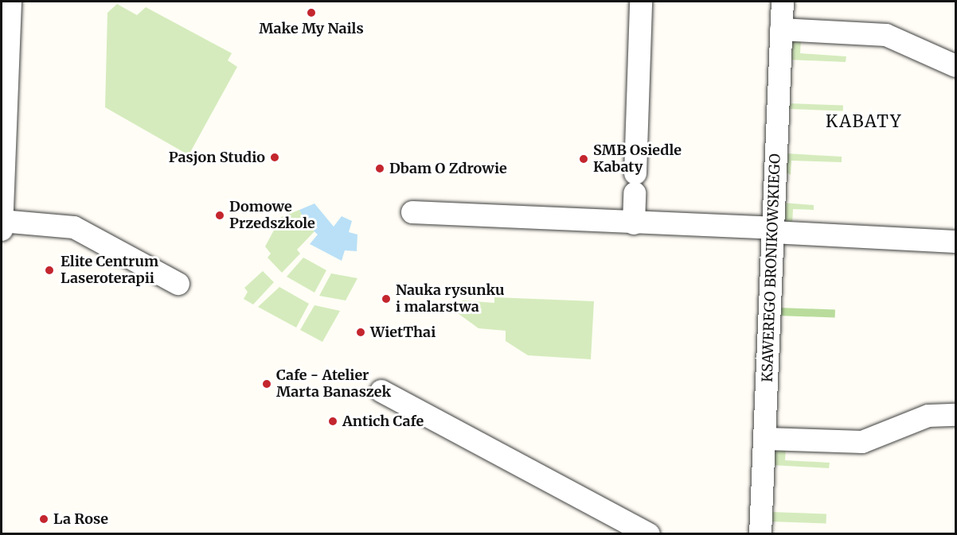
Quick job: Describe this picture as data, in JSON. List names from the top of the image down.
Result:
{
  "streets": {
    "street": ["KSAWEREGO BRONIKOWSKIEGO"]
  },
  "districts": ["KABATY"],
  "places": [
    "Make My Nails",
    "Pasjon Studio",
    "SMB Osiedle Kabaty",
    "Dbam O Zdrowie",
    "Domowe Przedszkole",
    "Elite Centrum Laseroterapii",
    "Nauka rysunku i malarstwa",
    "WietThai",
    "Cafe - Atelier Marta Banaszek",
    "Antich Cafe",
    "La Rose"
  ]
}
